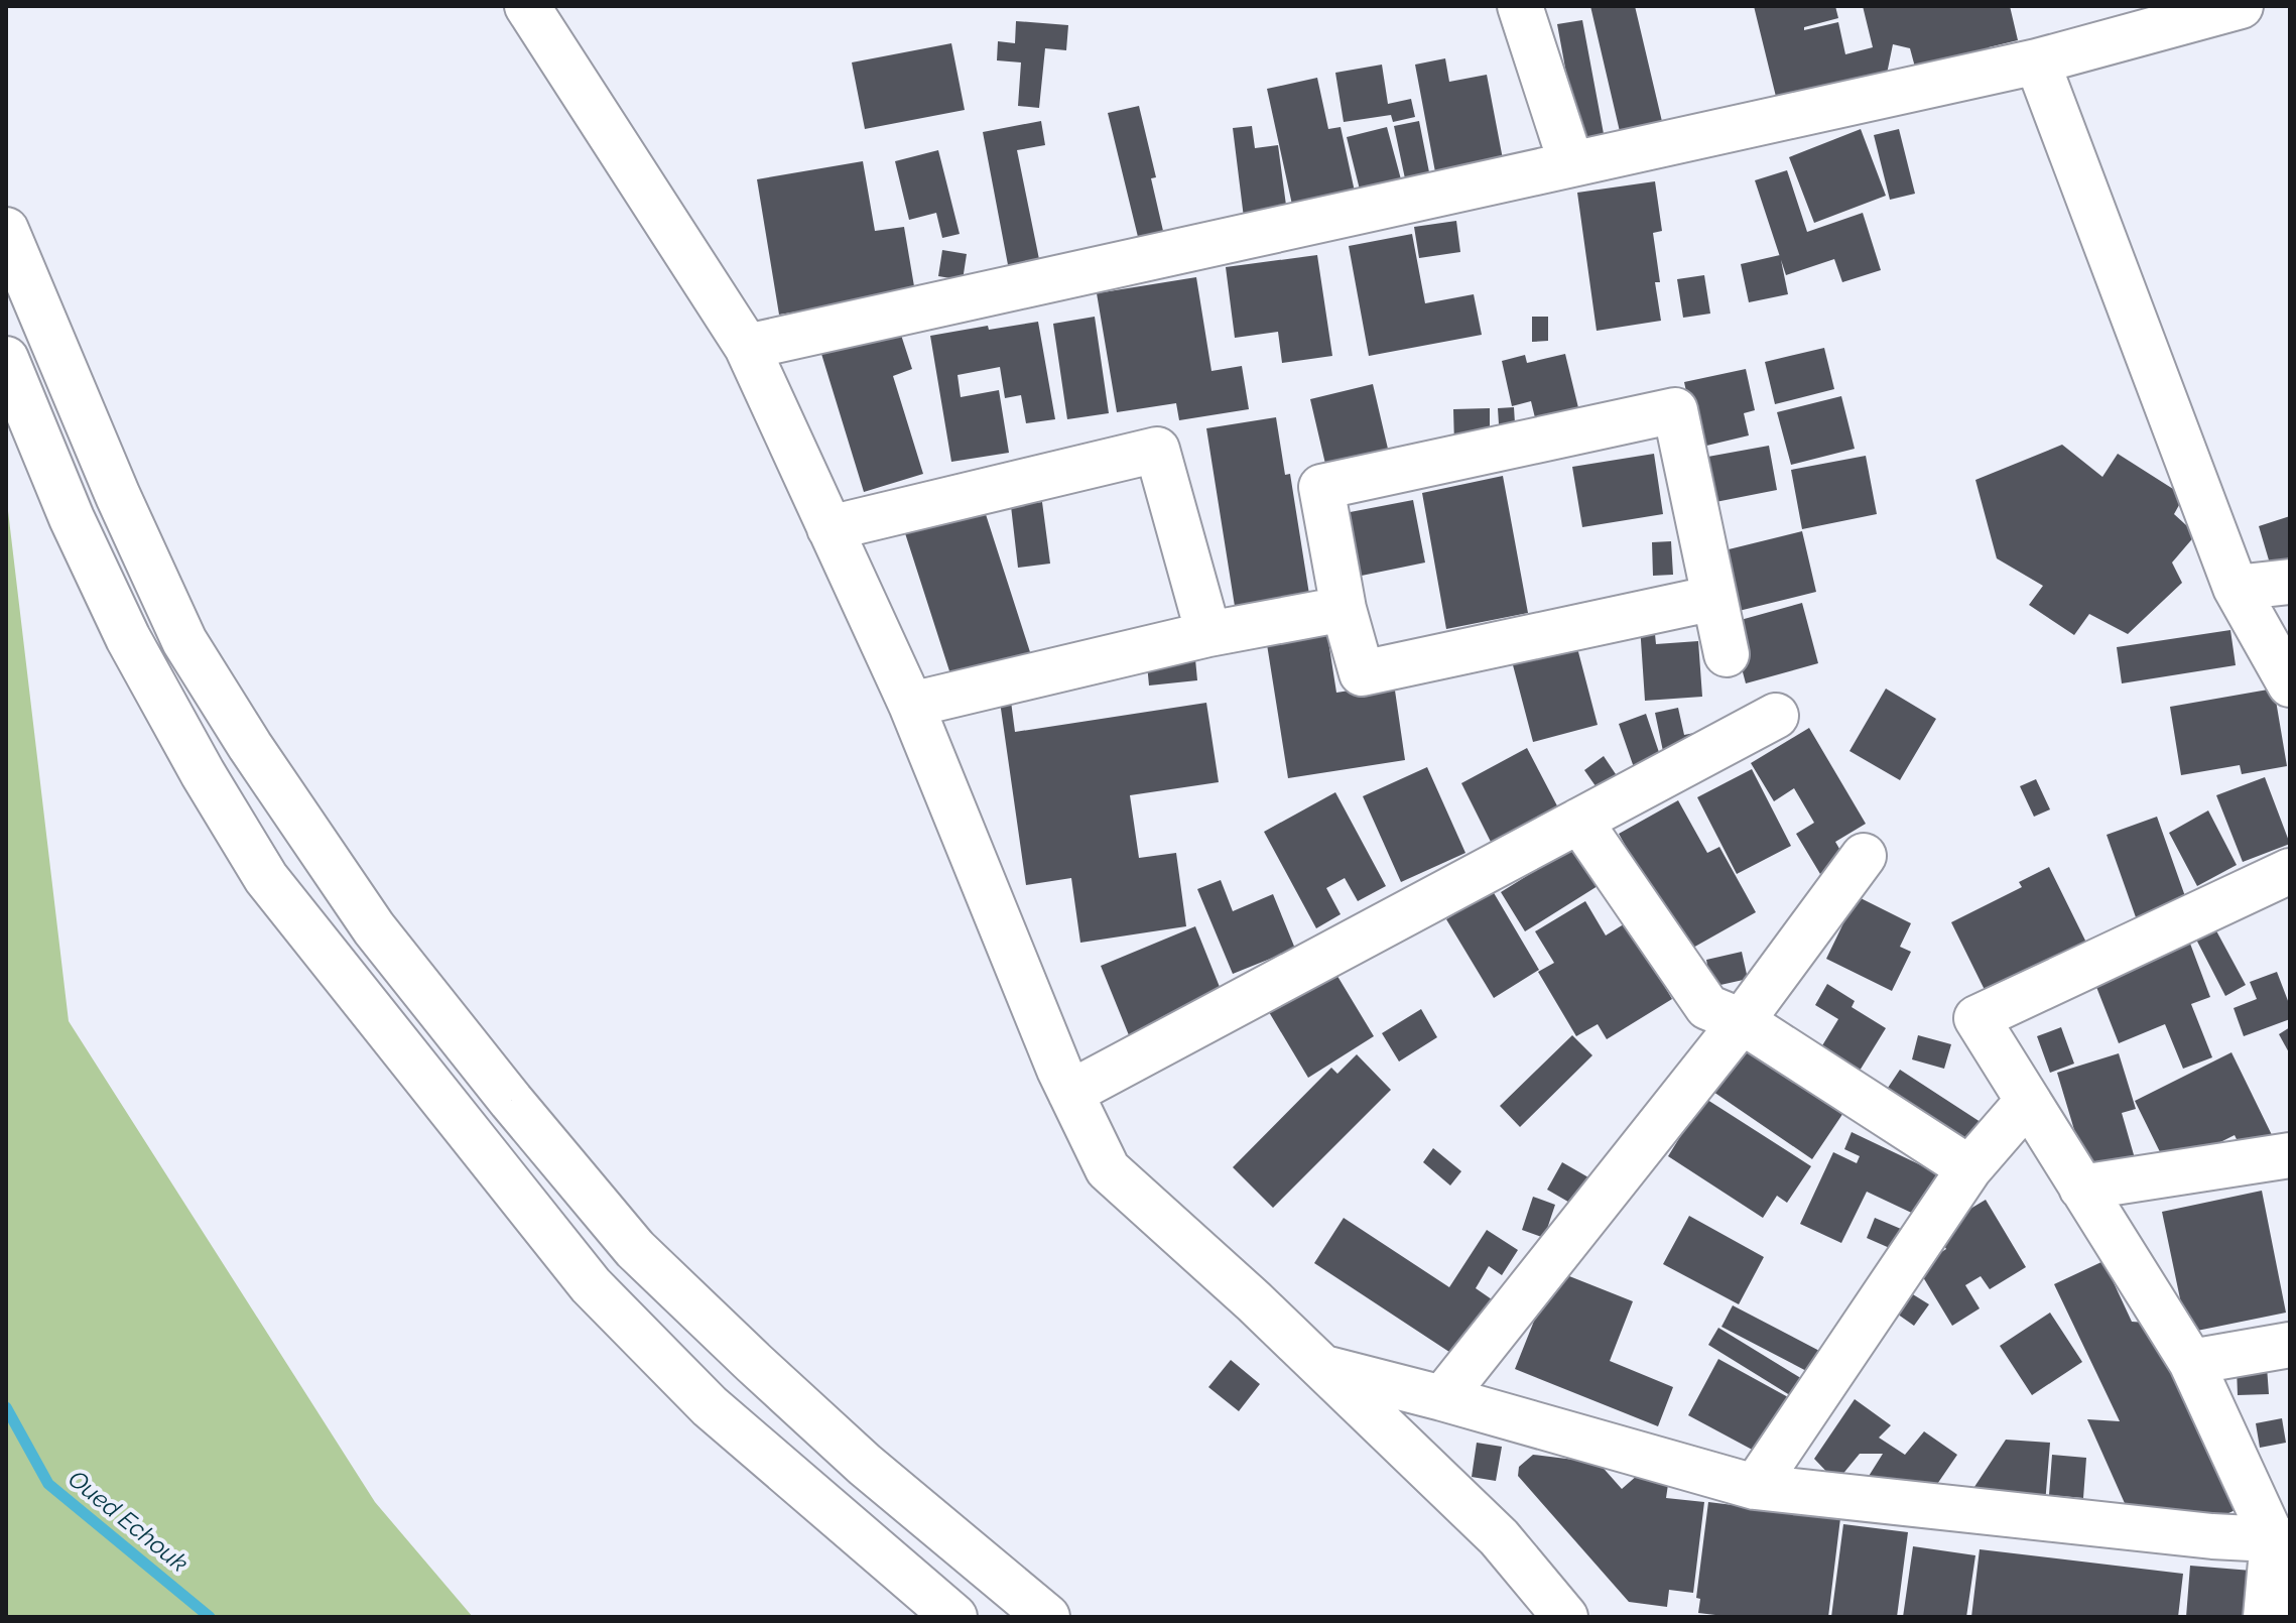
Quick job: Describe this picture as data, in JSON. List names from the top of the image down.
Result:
{
  "water": ["Oued Echouk"]
}
